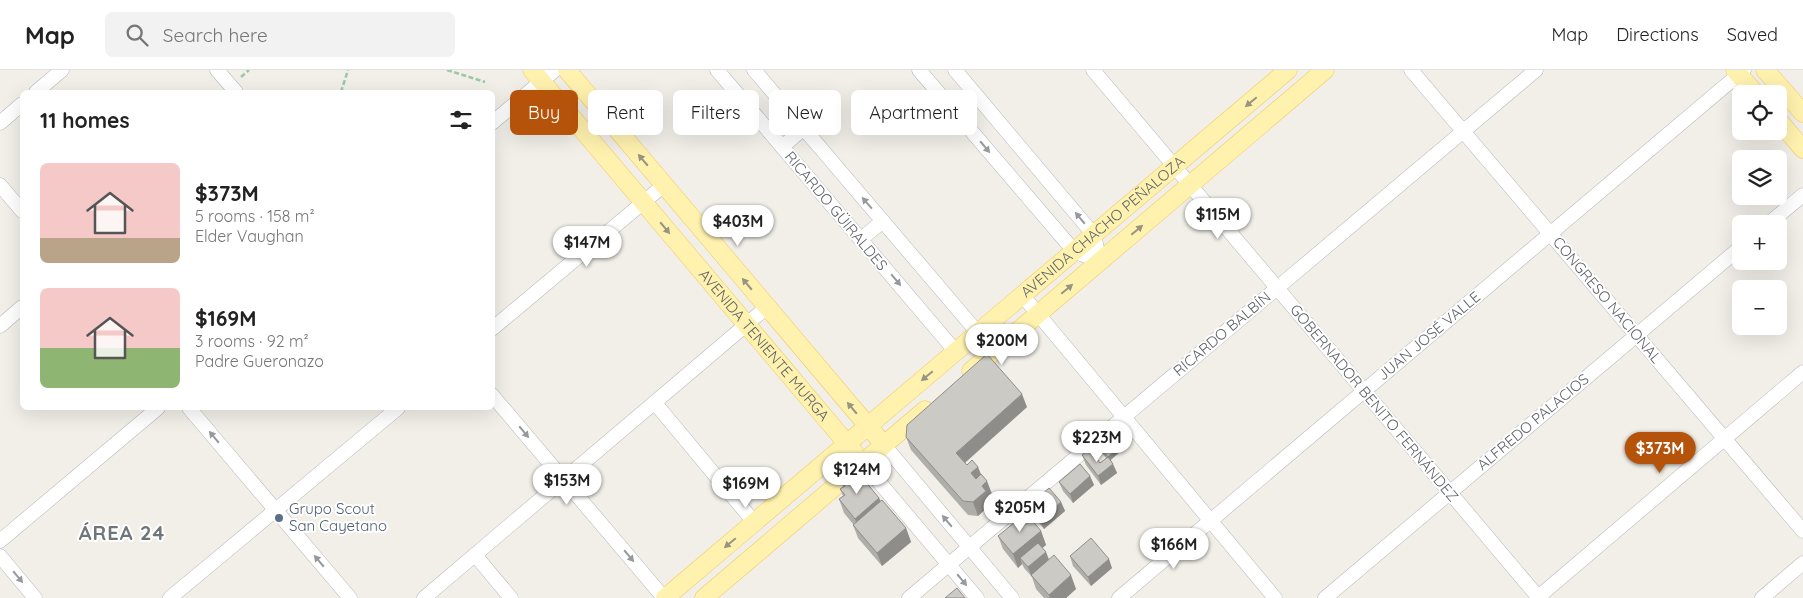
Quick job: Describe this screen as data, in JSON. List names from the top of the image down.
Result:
{
  "streets": {
    "main road": ["AVENIDA CHACHO PEÑALOZA", "AVENIDA TENIENTE MURGA"],
    "street": [
      "RICARDO GÜIRALDES",
      "CONGRESO NACIONAL",
      "RICARDO BALBÍN",
      "JUAN JOSÉ VALLE",
      "GOBERNADOR BENITO FERNÁNDEZ",
      "ALFREDO PALACIOS"
    ]
  },
  "crossings": [
    ["RICARDO GÜIRALDES", "AVENIDA CHACHO PEÑALOZA"],
    ["AVENIDA CHACHO PEÑALOZA", "AVENIDA TENIENTE MURGA"],
    ["AVENIDA CHACHO PEÑALOZA", "GOBERNADOR BENITO FERNÁNDEZ"],
    ["CONGRESO NACIONAL", "RICARDO BALBÍN"],
    ["CONGRESO NACIONAL", "JUAN JOSÉ VALLE"],
    ["CONGRESO NACIONAL", "ALFREDO PALACIOS"],
    ["RICARDO BALBÍN", "AVENIDA TENIENTE MURGA"],
    ["RICARDO BALBÍN", "GOBERNADOR BENITO FERNÁNDEZ"],
    ["JUAN JOSÉ VALLE", "GOBERNADOR BENITO FERNÁNDEZ"],
    ["GOBERNADOR BENITO FERNÁNDEZ", "ALFREDO PALACIOS"]
  ],
  "districts": ["ÁREA 24"],
  "places": ["Grupo Scout San Cayetano"],
  "page": {
    "header": "Map",
    "search": "Search here",
    "nav": ["Map", "Directions", "Saved"],
    "map_buttons": ["+", "−"],
    "chip": [
      "Buy",
      "Rent",
      "Filters",
      "New",
      "Apartment"
    ],
    "heading": "11 homes",
    "list": [
      {
        "name": "$373M",
        "note": "5 rooms · 158 m² · Elder Vaughan"
      },
      {
        "name": "$169M",
        "note": "3 rooms · 92 m² · Padre Gueronazo"
      }
    ],
    "price": [
      "$115M",
      "$403M",
      "$147M",
      "$200M",
      "$223M",
      "$373M",
      "$124M",
      "$153M",
      "$169M",
      "$205M",
      "$166M"
    ]
  }
}
